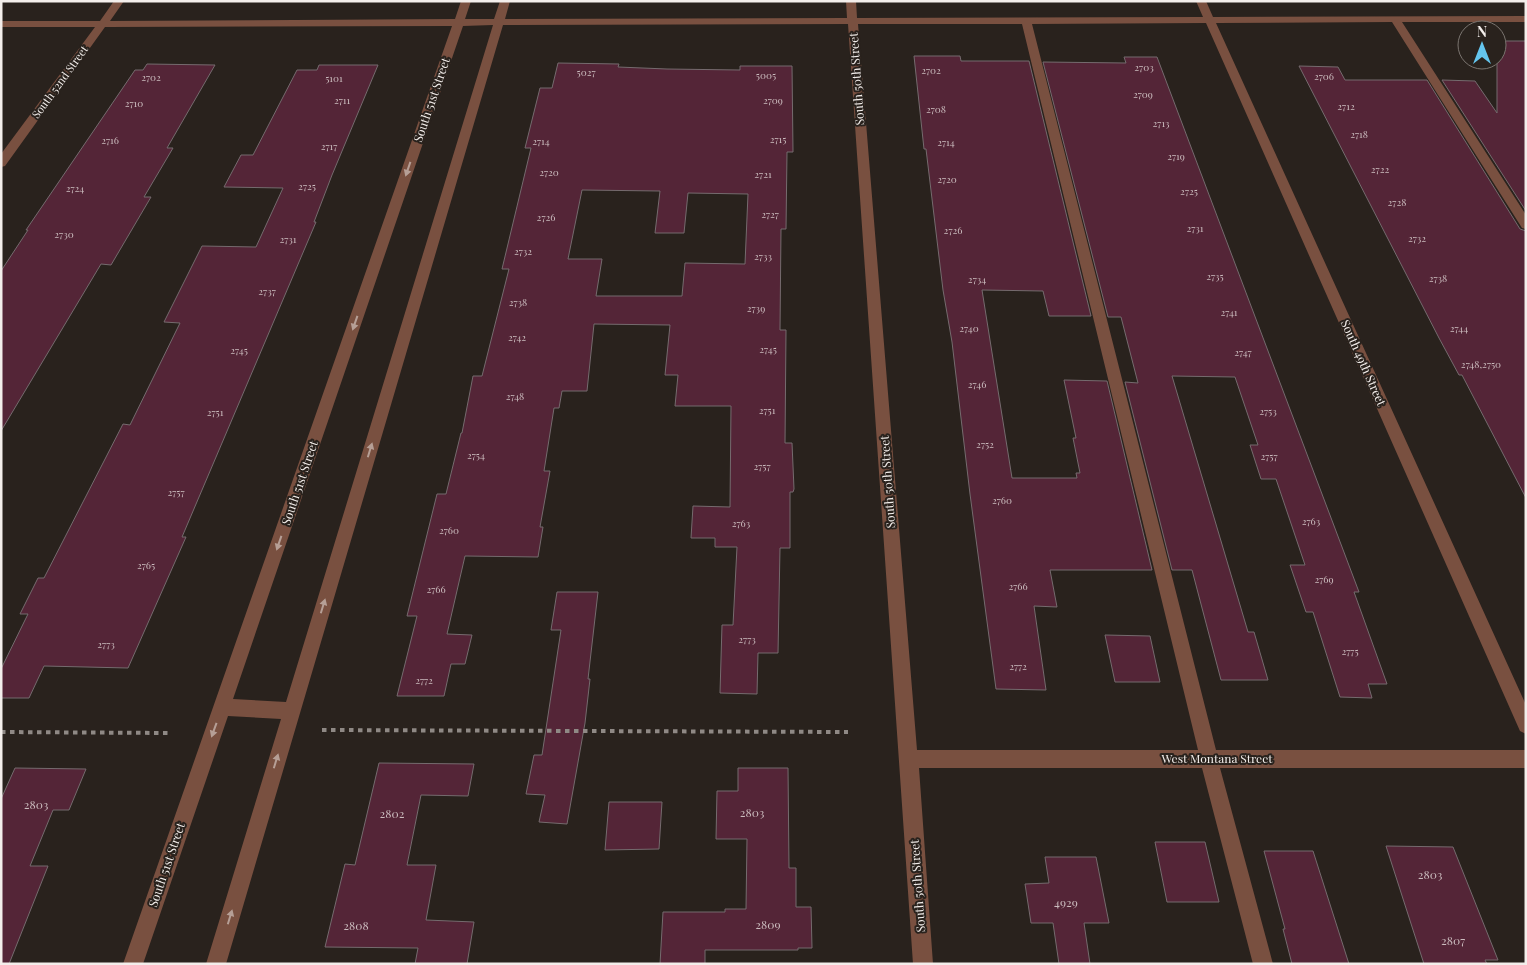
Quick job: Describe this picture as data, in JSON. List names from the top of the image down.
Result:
{
  "streets": {
    "street": [
      "South 50th Street",
      "South 52nd Street",
      "South 51st Street",
      "South 49th Street",
      "West Montana Street"
    ]
  },
  "crossings": [
    ["South 50th Street", "West Montana Street"]
  ],
  "house_numbers": [
    "2703",
    "2702",
    "5027",
    "5005",
    "2706",
    "2702",
    "5101",
    "2709",
    "2711",
    "2709",
    "2710",
    "2712",
    "2708",
    "2713",
    "2718",
    "2715",
    "2716",
    "2714",
    "2714",
    "2717",
    "2719",
    "2722",
    "2720",
    "2721",
    "2720",
    "2725",
    "2724",
    "2725",
    "2728",
    "2727",
    "2726",
    "2731",
    "2726",
    "2730",
    "2732",
    "2731",
    "2732",
    "2733",
    "2735",
    "2738",
    "2734",
    "2737",
    "2738",
    "2739",
    "2741",
    "2740",
    "2744",
    "2742",
    "2745",
    "2745",
    "2747",
    "2748,2750",
    "2746",
    "2748",
    "2751",
    "2753",
    "2751",
    "2752",
    "2754",
    "2757",
    "2757",
    "2757",
    "2760",
    "2763",
    "2763",
    "2760",
    "2765",
    "2769",
    "2766",
    "2766",
    "2773",
    "2773",
    "2775",
    "2772",
    "2772",
    "2803",
    "2803",
    "2802",
    "2803",
    "4929",
    "2809",
    "2808",
    "2807"
  ],
  "north": "top"
}
